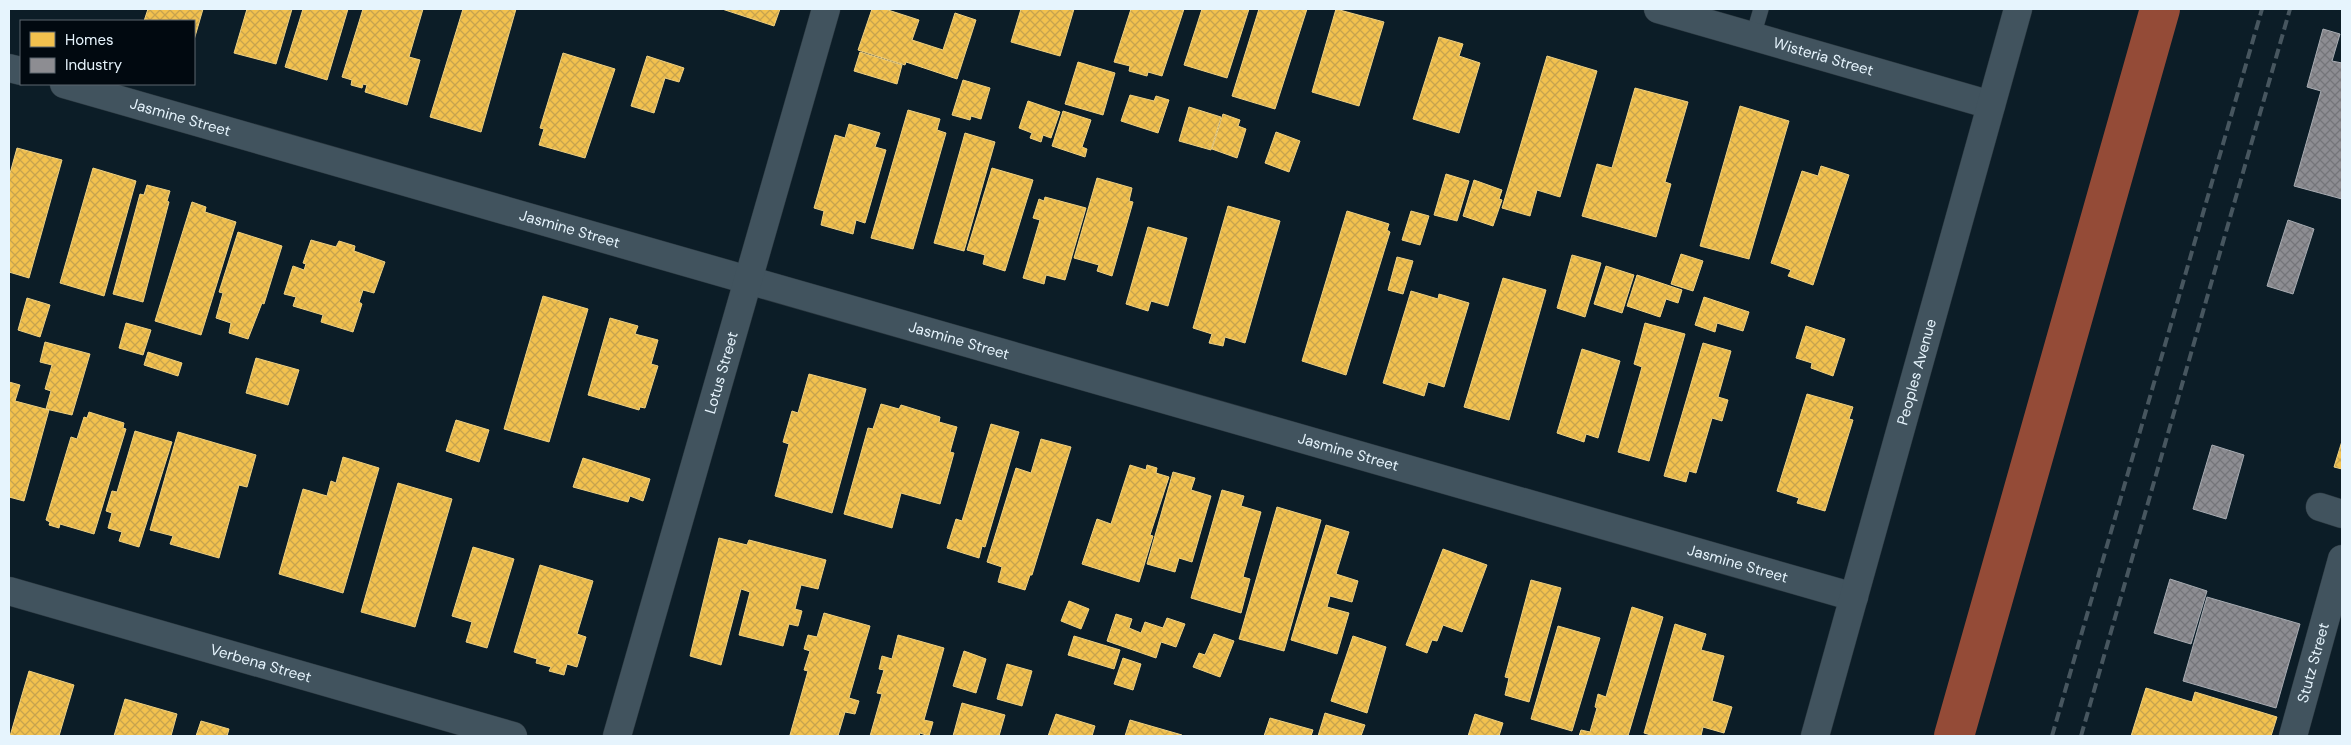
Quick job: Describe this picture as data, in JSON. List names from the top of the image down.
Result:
{
  "streets": {
    "street": [
      "Wisteria Street",
      "Jasmine Street",
      "Lotus Street",
      "Peoples Avenue",
      "Stutz Street",
      "Verbena Street"
    ]
  },
  "crossings": [
    ["Wisteria Street", "Peoples Avenue"],
    ["Jasmine Street", "Lotus Street"],
    ["Jasmine Street", "Peoples Avenue"]
  ],
  "legend": ["Homes", "Industry"]
}
